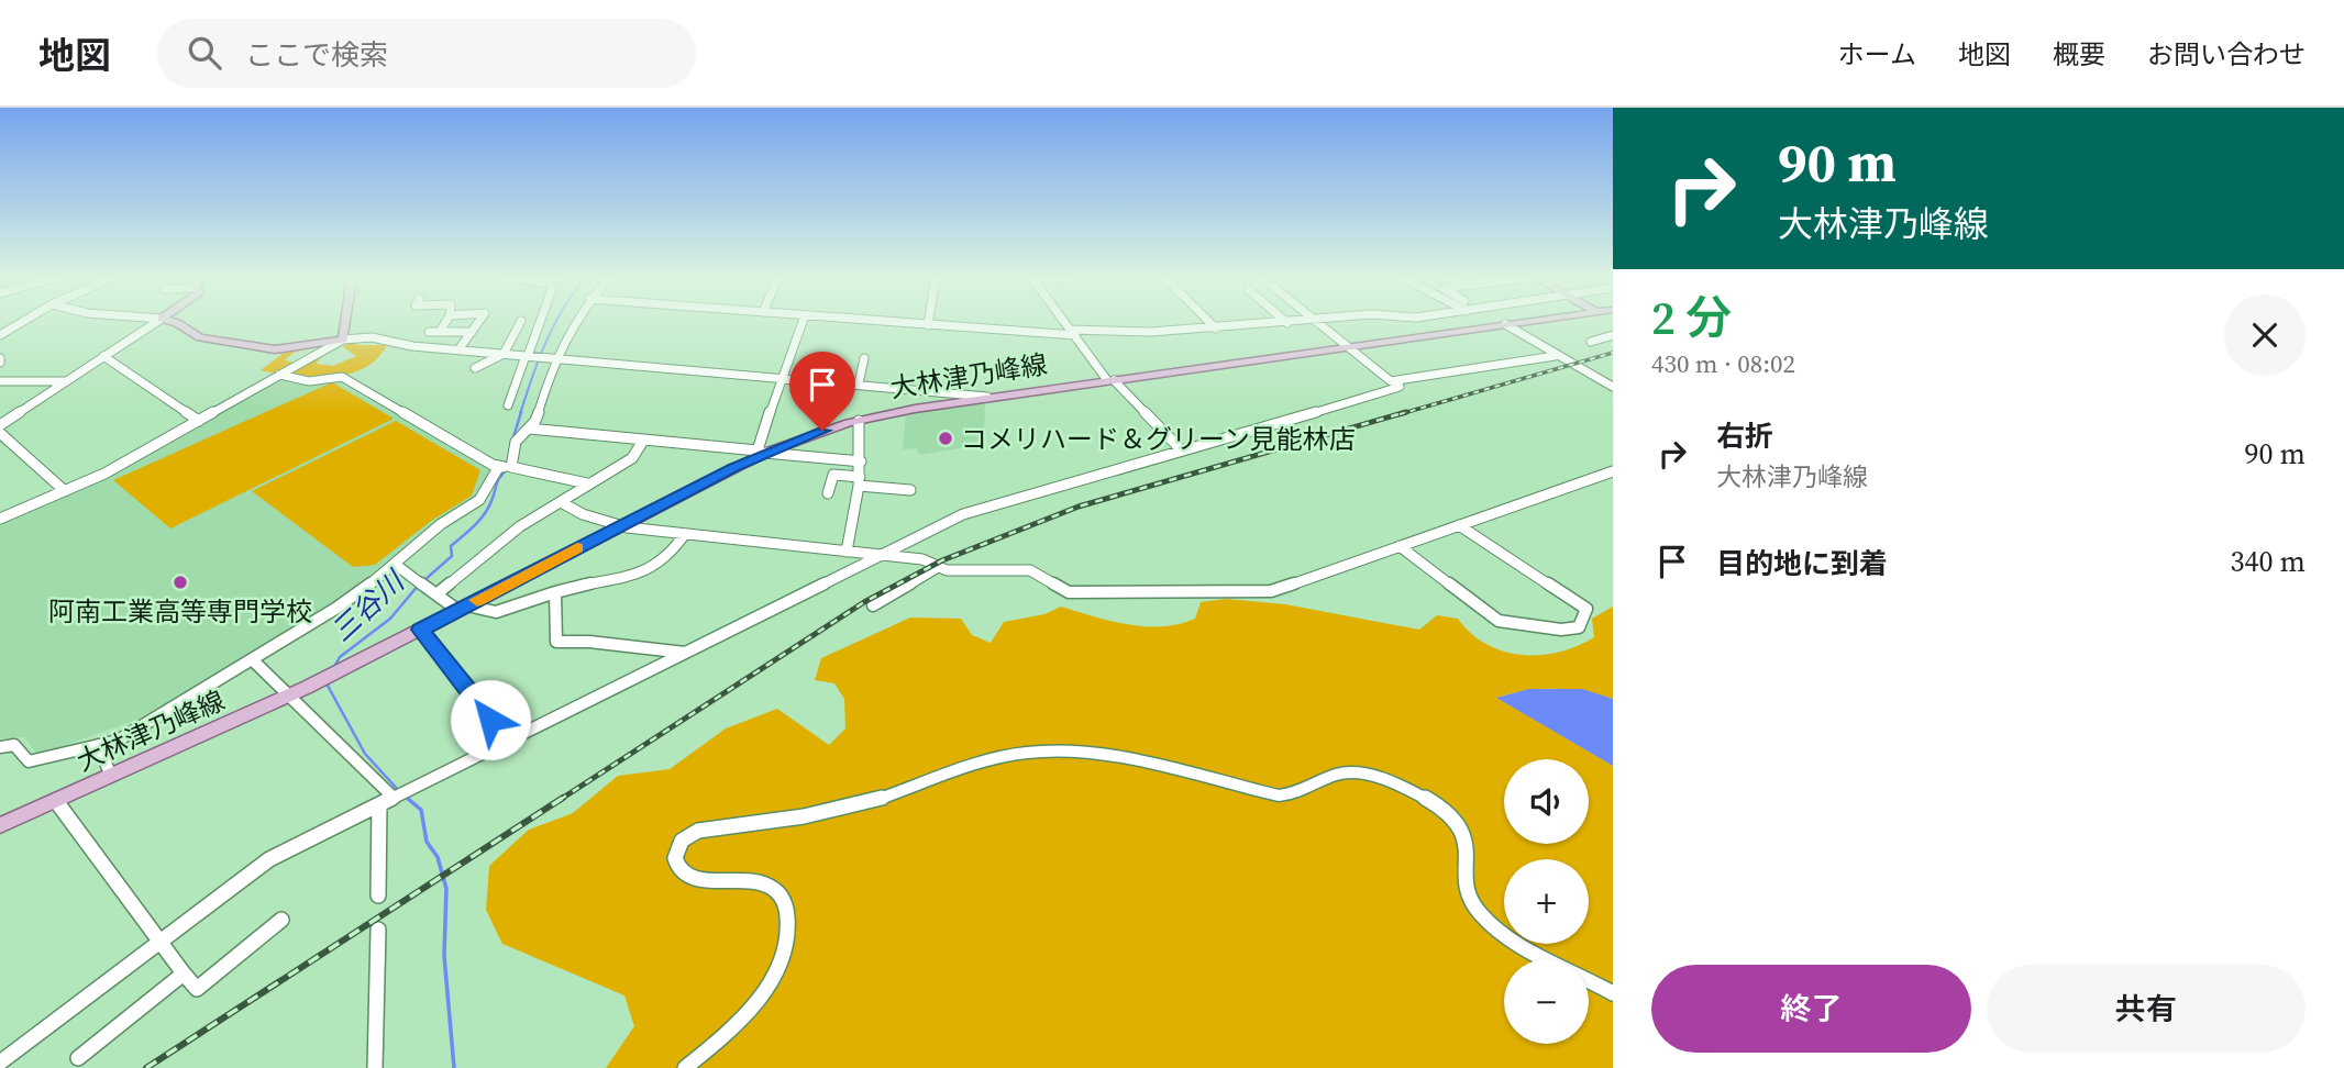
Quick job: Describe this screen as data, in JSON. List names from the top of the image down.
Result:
{
  "streets": {
    "main road": ["大林津乃峰線"]
  },
  "water": ["三谷川"],
  "places": ["コメリハード＆グリーン見能林店", "阿南工業高等専門学校"],
  "page": {
    "header": "地図",
    "search": "ここで検索",
    "nav": [
      "ホーム",
      "地図",
      "概要",
      "お問い合わせ"
    ],
    "turn": ["90 m", "大林津乃峰線"],
    "heading": ["2 分", "430 m · 08:02"],
    "list": [
      {
        "name": "右折",
        "note": "大林津乃峰線",
        "value": "90 m"
      },
      {
        "name": "目的地に到着",
        "value": "340 m"
      }
    ],
    "map_buttons": ["+", "−"],
    "buttons": ["終了", "共有"]
  }
}
